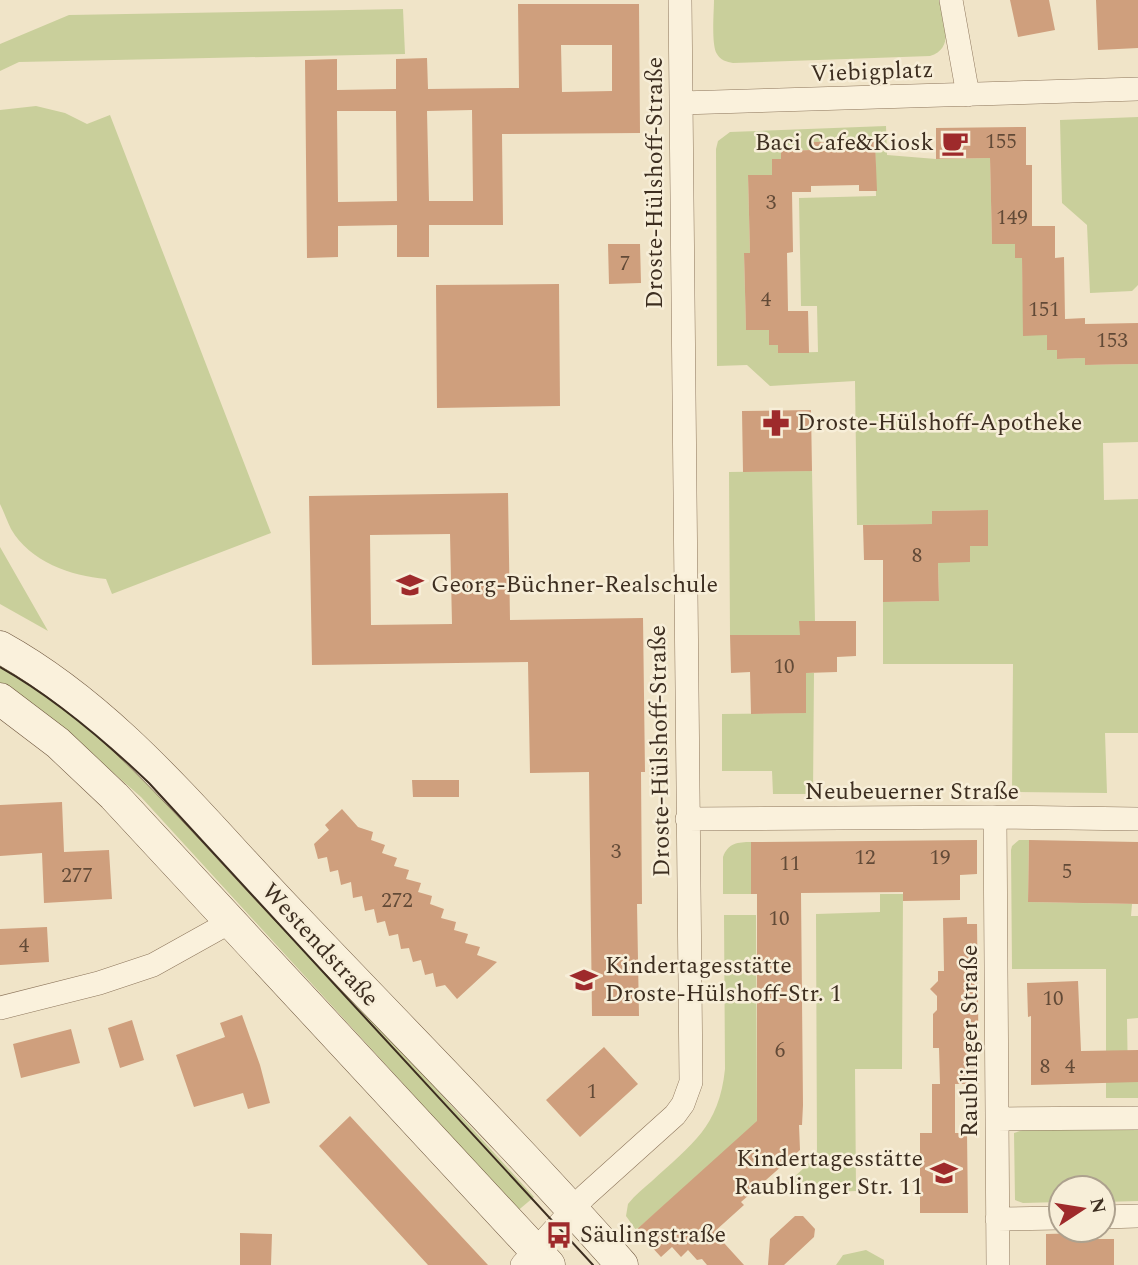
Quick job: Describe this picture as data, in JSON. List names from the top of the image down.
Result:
{
  "streets": {
    "main road": ["Westendstraße"],
    "street": [
      "Viebigplatz",
      "Droste-Hülshoff-Straße",
      "Neubeuerner Straße",
      "Raublinger Straße"
    ]
  },
  "crossings": [
    ["Viebigplatz", "Droste-Hülshoff-Straße"],
    ["Droste-Hülshoff-Straße", "Neubeuerner Straße"],
    ["Droste-Hülshoff-Straße", "Westendstraße"],
    ["Neubeuerner Straße", "Raublinger Straße"]
  ],
  "places": {
    "cafe": ["Baci Cafe&Kiosk"],
    "pharmacy": ["Droste-Hülshoff-Apotheke"],
    "school or university": ["Georg-Büchner-Realschule", "Kindertagesstätte Droste-Hülshoff-Str. 1", "Kindertagesstätte Raublinger Str. 11"],
    "bus stop": ["Säulingstraße"]
  },
  "house_numbers": [
    "155",
    "3",
    "149",
    "7",
    "4",
    "151",
    "153",
    "8",
    "10",
    "3",
    "12",
    "19",
    "11",
    "5",
    "277",
    "272",
    "10",
    "4",
    "10",
    "6",
    "8",
    "4",
    "1"
  ],
  "north": "right"
}
